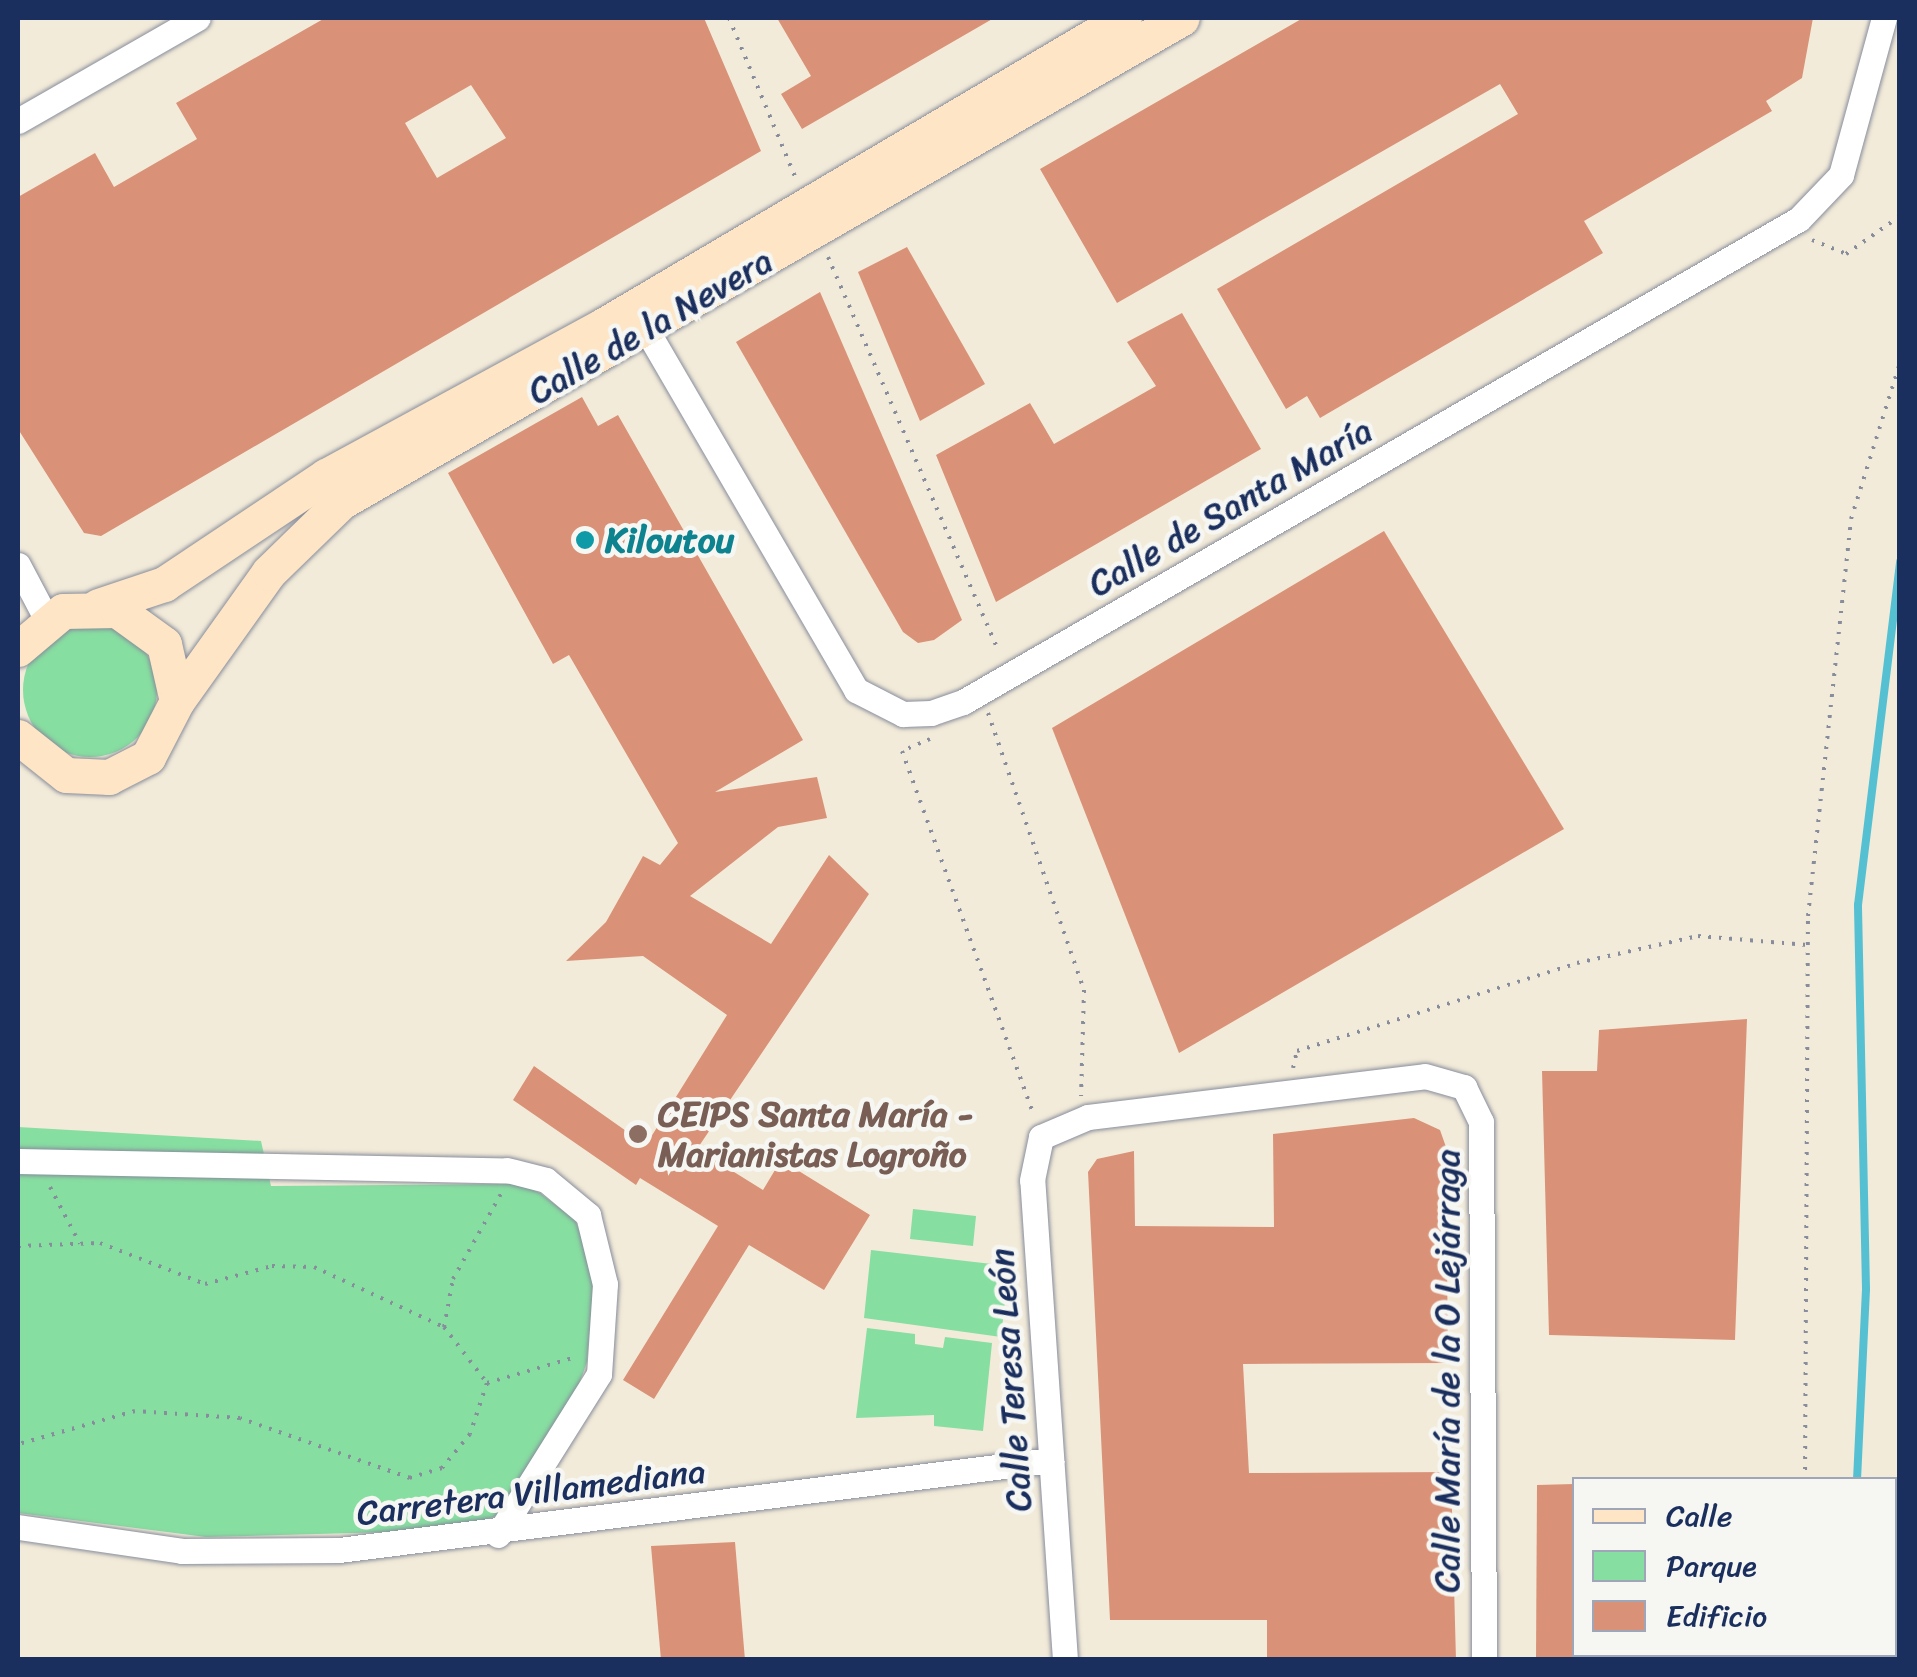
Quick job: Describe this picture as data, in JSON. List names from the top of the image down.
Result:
{
  "streets": {
    "main road": ["Calle de la Nevera"],
    "street": [
      "Calle de Santa María",
      "Calle María de la O Lejárraga",
      "Calle Teresa León",
      "Carretera Villamediana"
    ]
  },
  "crossings": [
    ["Calle de la Nevera", "Calle de Santa María"],
    ["Calle Teresa León", "Carretera Villamediana"]
  ],
  "places": ["Kiloutou", "CEIPS Santa María - Marianistas Logroño"],
  "legend": ["Calle", "Parque", "Edificio"]
}
